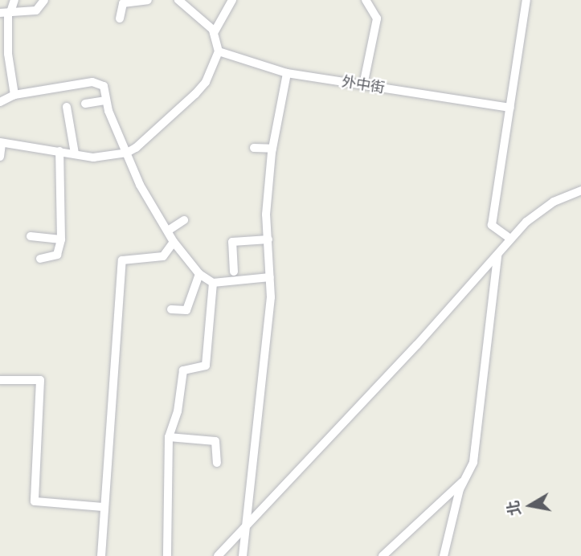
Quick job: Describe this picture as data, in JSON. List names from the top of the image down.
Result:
{
  "streets": {
    "street": ["外中街"]
  },
  "north": "left"
}
